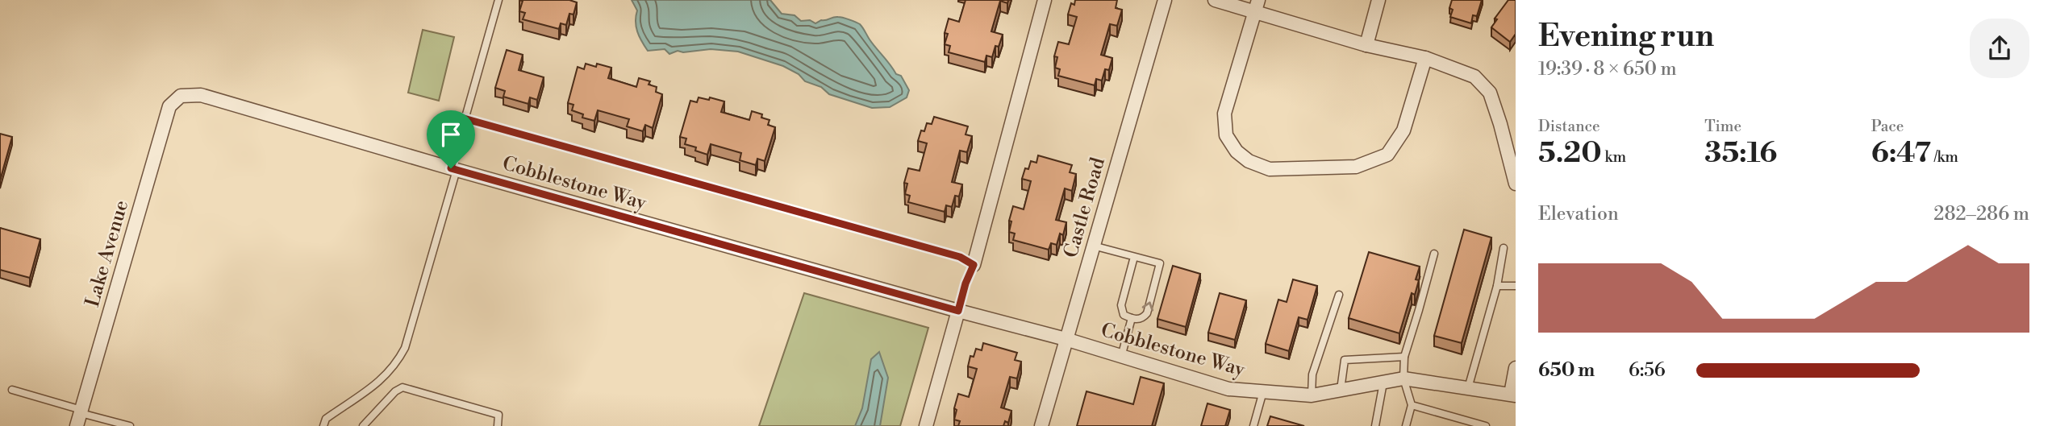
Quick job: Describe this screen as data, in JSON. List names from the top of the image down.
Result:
{
  "streets": {
    "street": ["Cobblestone Way", "Castle Road", "Lake Avenue"]
  },
  "crossings": [
    ["Cobblestone Way", "Castle Road"],
    ["Cobblestone Way", "Lake Avenue"]
  ],
  "page": {
    "heading": ["Evening run", "19:39 · 8 × 650 m"],
    "stats": [
      ["Distance", "5.20 km"],
      ["Time", "35:16"],
      ["Pace", "6:47 /km"]
    ],
    "chart": ["Elevation", "282–286 m"],
    "list": [
      {
        "name": "650 m",
        "note": "6:56"
      }
    ]
  }
}
